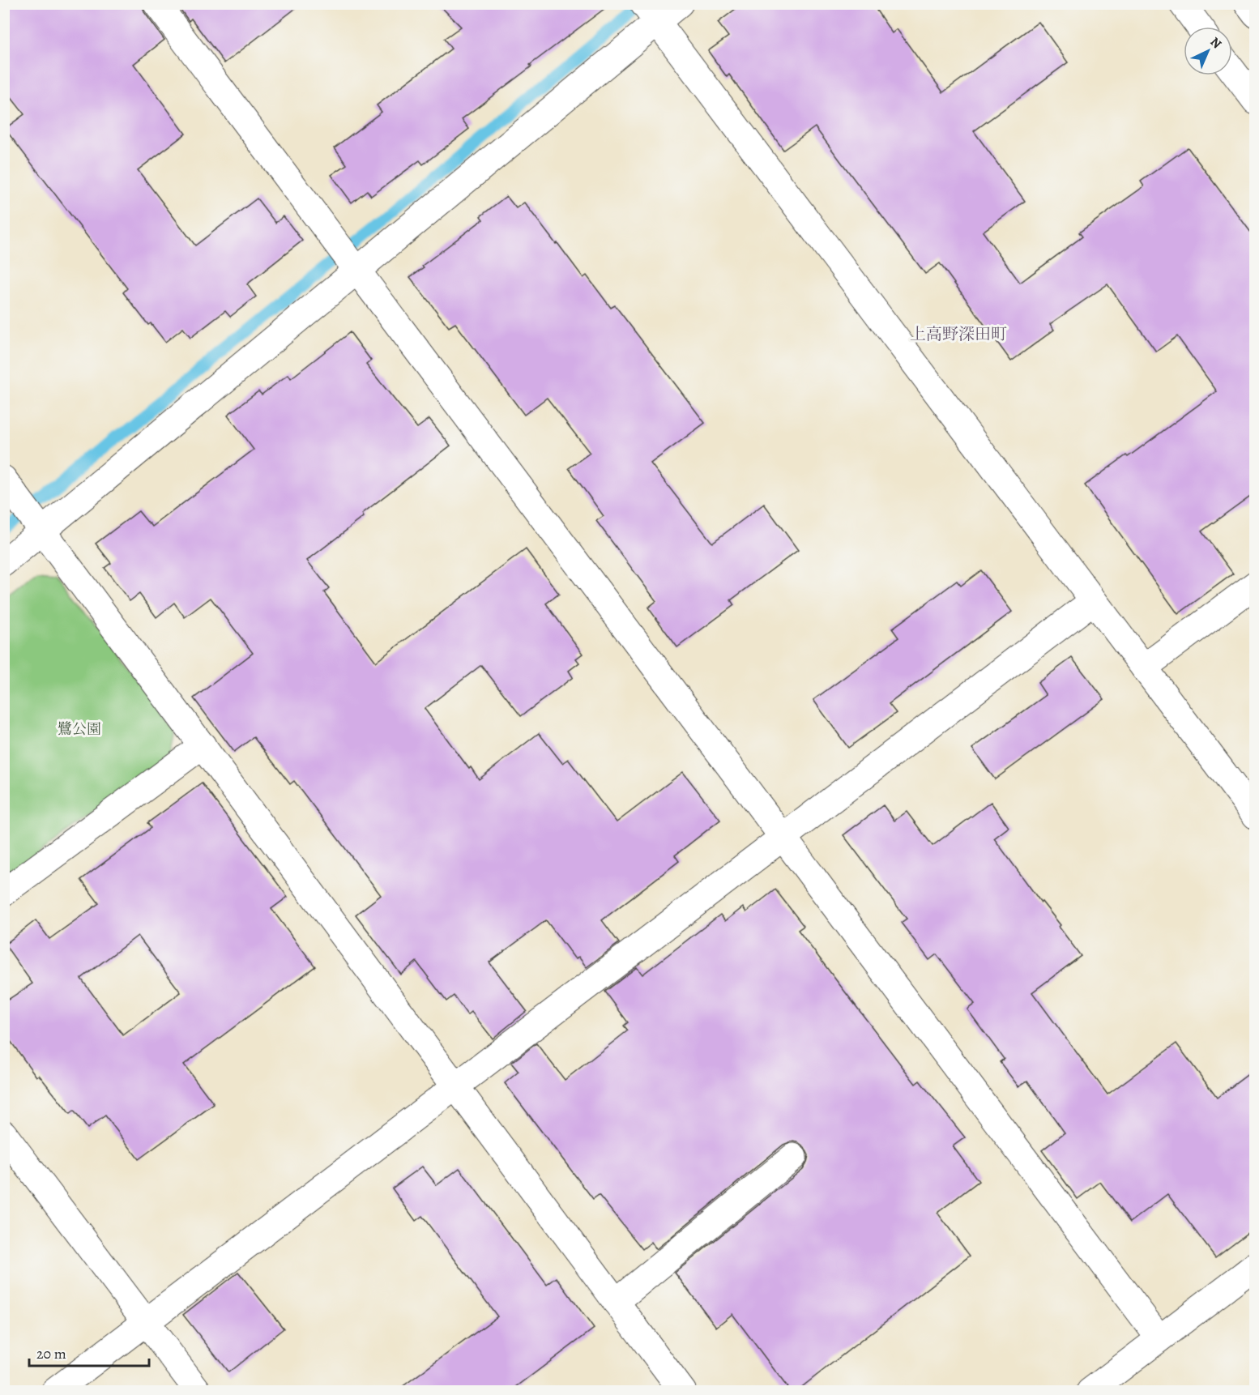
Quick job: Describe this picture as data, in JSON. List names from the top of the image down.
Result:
{
  "districts": ["上高野深田町"],
  "parks": ["鷺公園"],
  "scale_bar": "20 m",
  "north": "top right"
}
